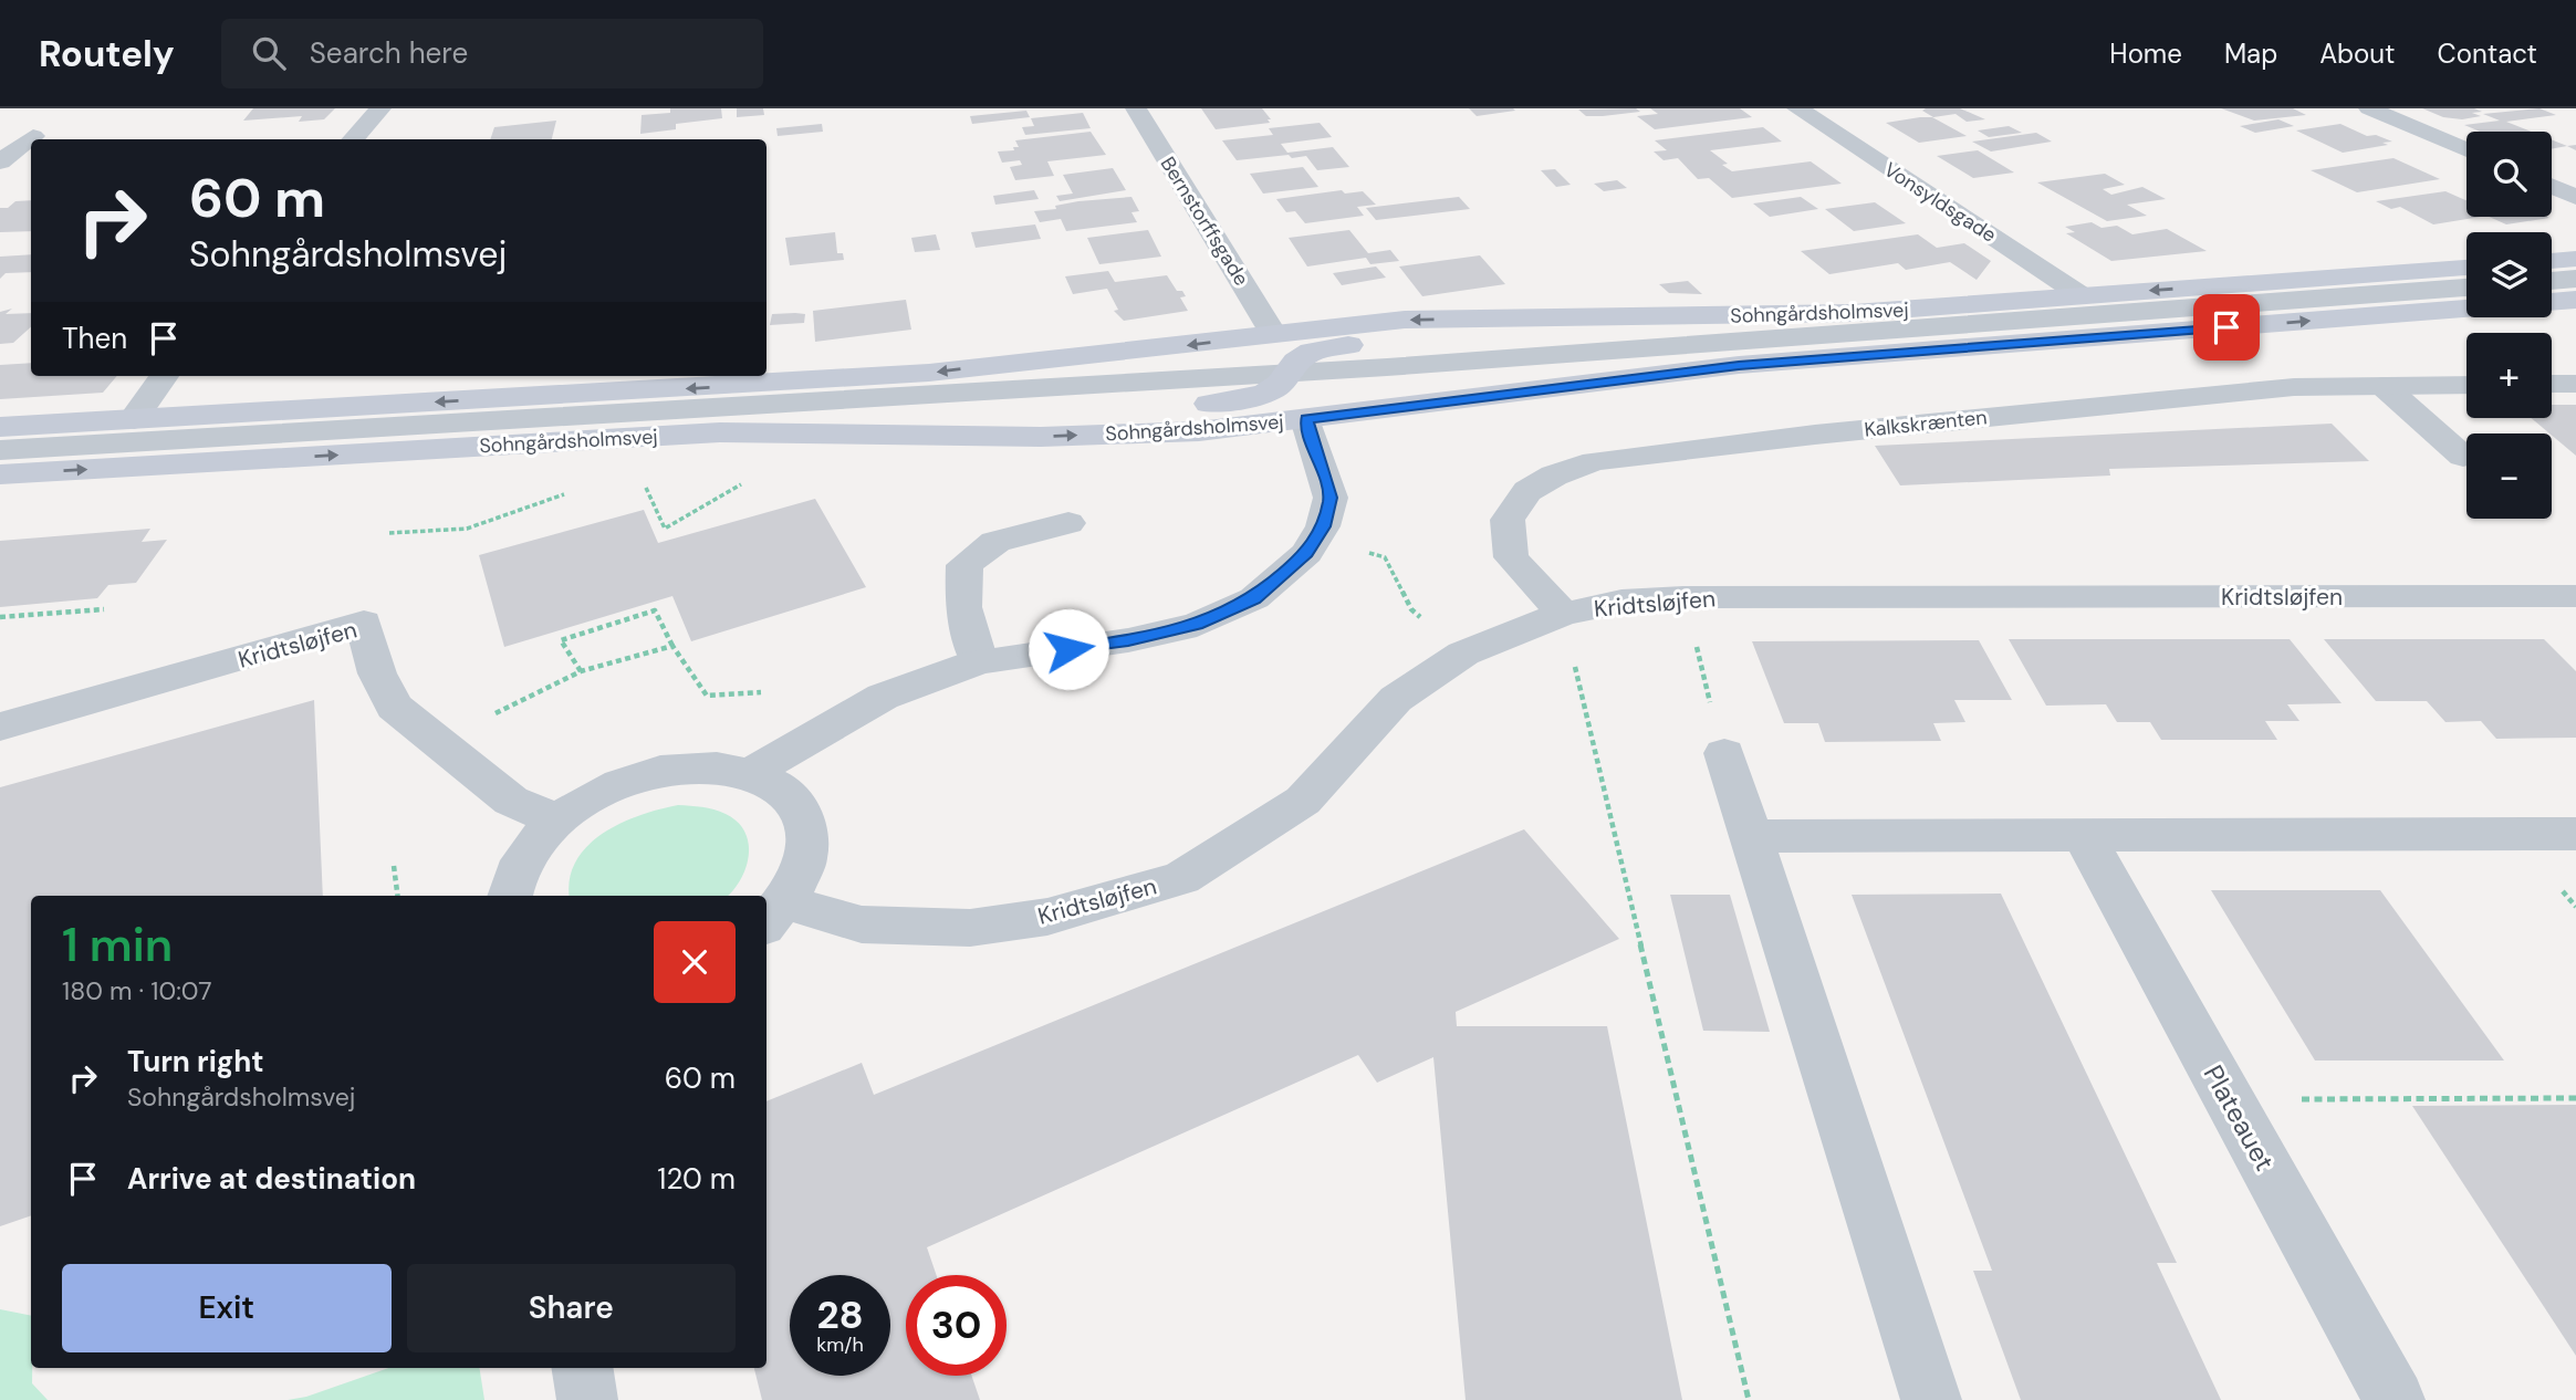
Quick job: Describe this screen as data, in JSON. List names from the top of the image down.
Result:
{
  "streets": {
    "street": [
      "Vonsyldsgade",
      "Bernstorffsgade",
      "Sohngårdsholmsvej",
      "Kalkskrænten",
      "Kridtsløjfen",
      "Plateauet"
    ]
  },
  "crossings": [
    ["Vonsyldsgade", "Sohngårdsholmsvej"],
    ["Bernstorffsgade", "Sohngårdsholmsvej"],
    ["Kalkskrænten", "Kridtsløjfen"]
  ],
  "page": {
    "header": "Routely",
    "search": "Search here",
    "nav": [
      "Home",
      "Map",
      "About",
      "Contact"
    ],
    "map_buttons": ["+", "−"],
    "turn": ["60 m", "Sohngårdsholmsvej"],
    "then": "Then",
    "heading": ["1 min", "180 m · 10:07"],
    "list": [
      {
        "name": "Turn right",
        "note": "Sohngårdsholmsvej",
        "value": "60 m"
      },
      {
        "name": "Arrive at destination",
        "value": "120 m"
      }
    ],
    "buttons": ["Exit", "Share"],
    "speed": "28 km/h",
    "limit": "30"
  }
}
